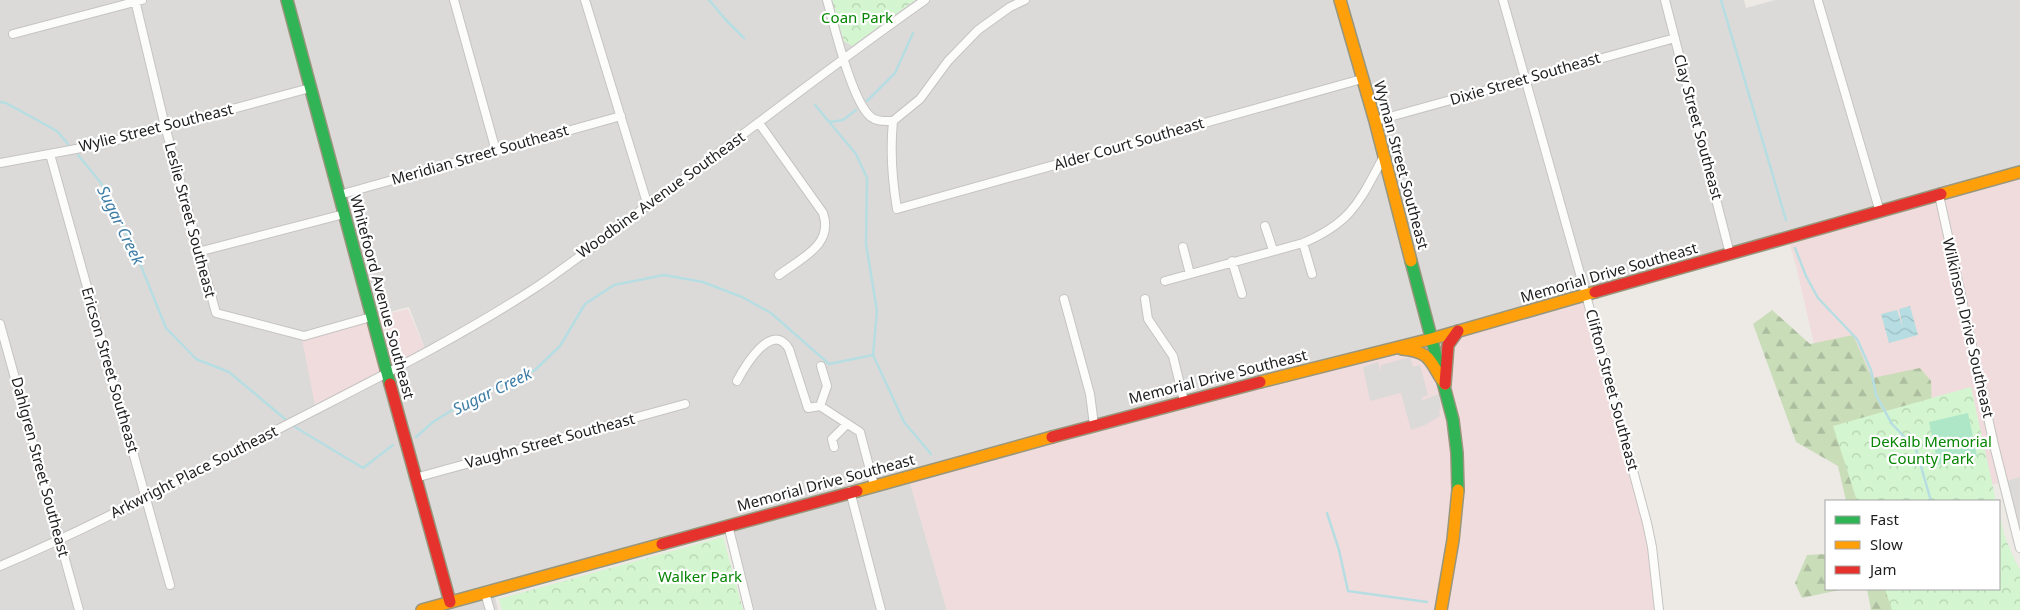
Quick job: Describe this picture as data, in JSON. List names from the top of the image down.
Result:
{
  "streets": {
    "main road": ["Wyman Street Southeast", "Memorial Drive Southeast", "Whitefoord Avenue Southeast"],
    "street": [
      "Dixie Street Southeast",
      "Clay Street Southeast",
      "Wylie Street Southeast",
      "Alder Court Southeast",
      "Meridian Street Southeast",
      "Woodbine Avenue Southeast",
      "Leslie Street Southeast",
      "Wilkinson Drive Southeast",
      "Ericson Street Southeast",
      "Clifton Street Southeast",
      "Vaughn Street Southeast",
      "Dahlgren Street Southeast",
      "Arkwright Place Southeast"
    ]
  },
  "crossings": [
    ["Dixie Street Southeast", "Clay Street Southeast"],
    ["Dixie Street Southeast", "Wyman Street Southeast"],
    ["Dixie Street Southeast", "Clifton Street Southeast"],
    ["Clay Street Southeast", "Memorial Drive Southeast"],
    ["Wylie Street Southeast", "Leslie Street Southeast"],
    ["Wylie Street Southeast", "Whitefoord Avenue Southeast"],
    ["Wylie Street Southeast", "Ericson Street Southeast"],
    ["Alder Court Southeast", "Wyman Street Southeast"],
    ["Meridian Street Southeast", "Whitefoord Avenue Southeast"],
    ["Wyman Street Southeast", "Memorial Drive Southeast"],
    ["Woodbine Avenue Southeast", "Whitefoord Avenue Southeast"],
    ["Woodbine Avenue Southeast", "Arkwright Place Southeast"],
    ["Leslie Street Southeast", "Whitefoord Avenue Southeast"],
    ["Memorial Drive Southeast", "Whitefoord Avenue Southeast"],
    ["Memorial Drive Southeast", "Wilkinson Drive Southeast"],
    ["Memorial Drive Southeast", "Clifton Street Southeast"],
    ["Whitefoord Avenue Southeast", "Vaughn Street Southeast"],
    ["Whitefoord Avenue Southeast", "Arkwright Place Southeast"],
    ["Ericson Street Southeast", "Arkwright Place Southeast"],
    ["Dahlgren Street Southeast", "Arkwright Place Southeast"]
  ],
  "water": ["Sugar Creek"],
  "parks": ["Coan Park", "DeKalb Memorial County Park", "Walker Park"],
  "legend": ["Fast", "Slow", "Jam"]
}
